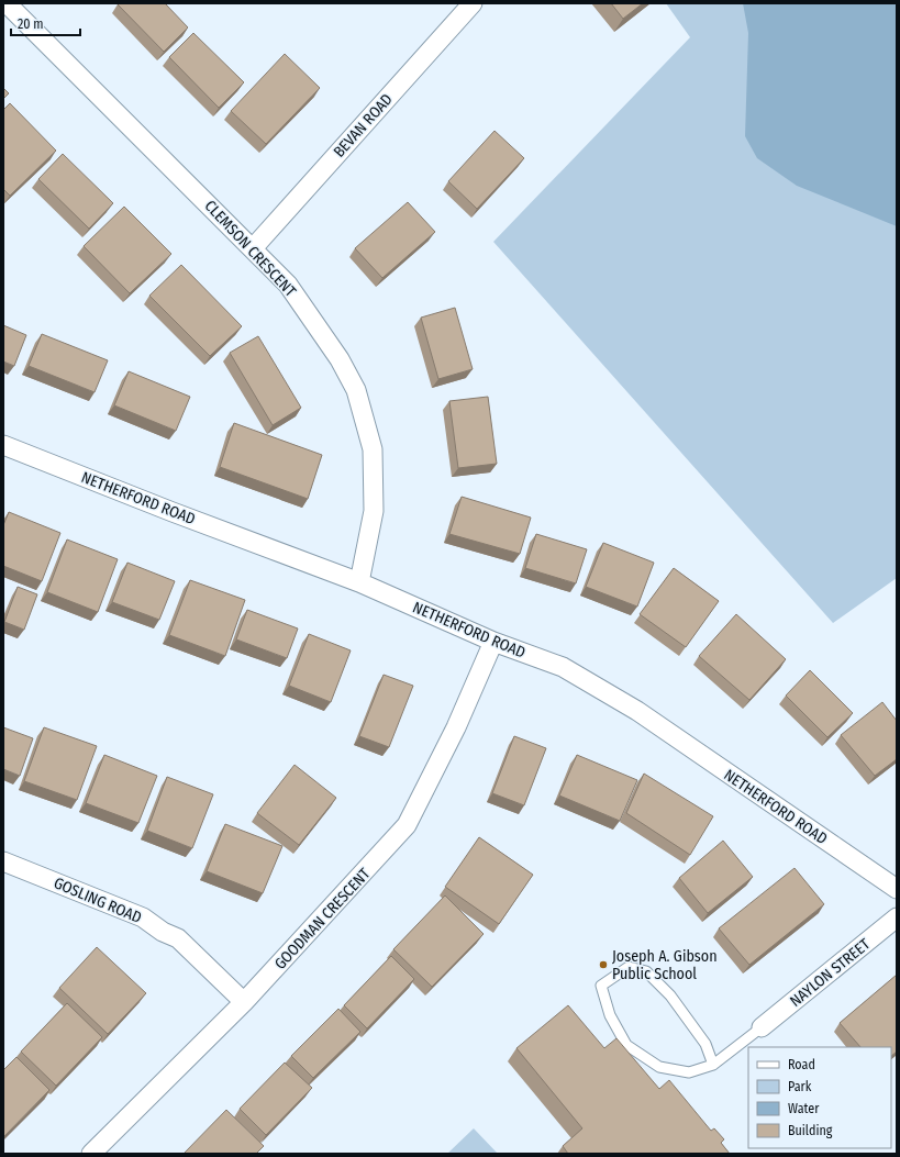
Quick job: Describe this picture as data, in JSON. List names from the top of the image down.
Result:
{
  "streets": {
    "street": [
      "BEVAN ROAD",
      "CLEMSON CRESCENT",
      "NETHERFORD ROAD",
      "GOSLING ROAD",
      "GOODMAN CRESCENT",
      "NAYLON STREET"
    ]
  },
  "crossings": [
    ["BEVAN ROAD", "CLEMSON CRESCENT"],
    ["CLEMSON CRESCENT", "NETHERFORD ROAD"],
    ["NETHERFORD ROAD", "GOODMAN CRESCENT"],
    ["GOSLING ROAD", "GOODMAN CRESCENT"]
  ],
  "places": ["Joseph A. Gibson Public School"],
  "legend": [
    "Road",
    "Park",
    "Water",
    "Building"
  ],
  "scale_bar": "20 m"
}
